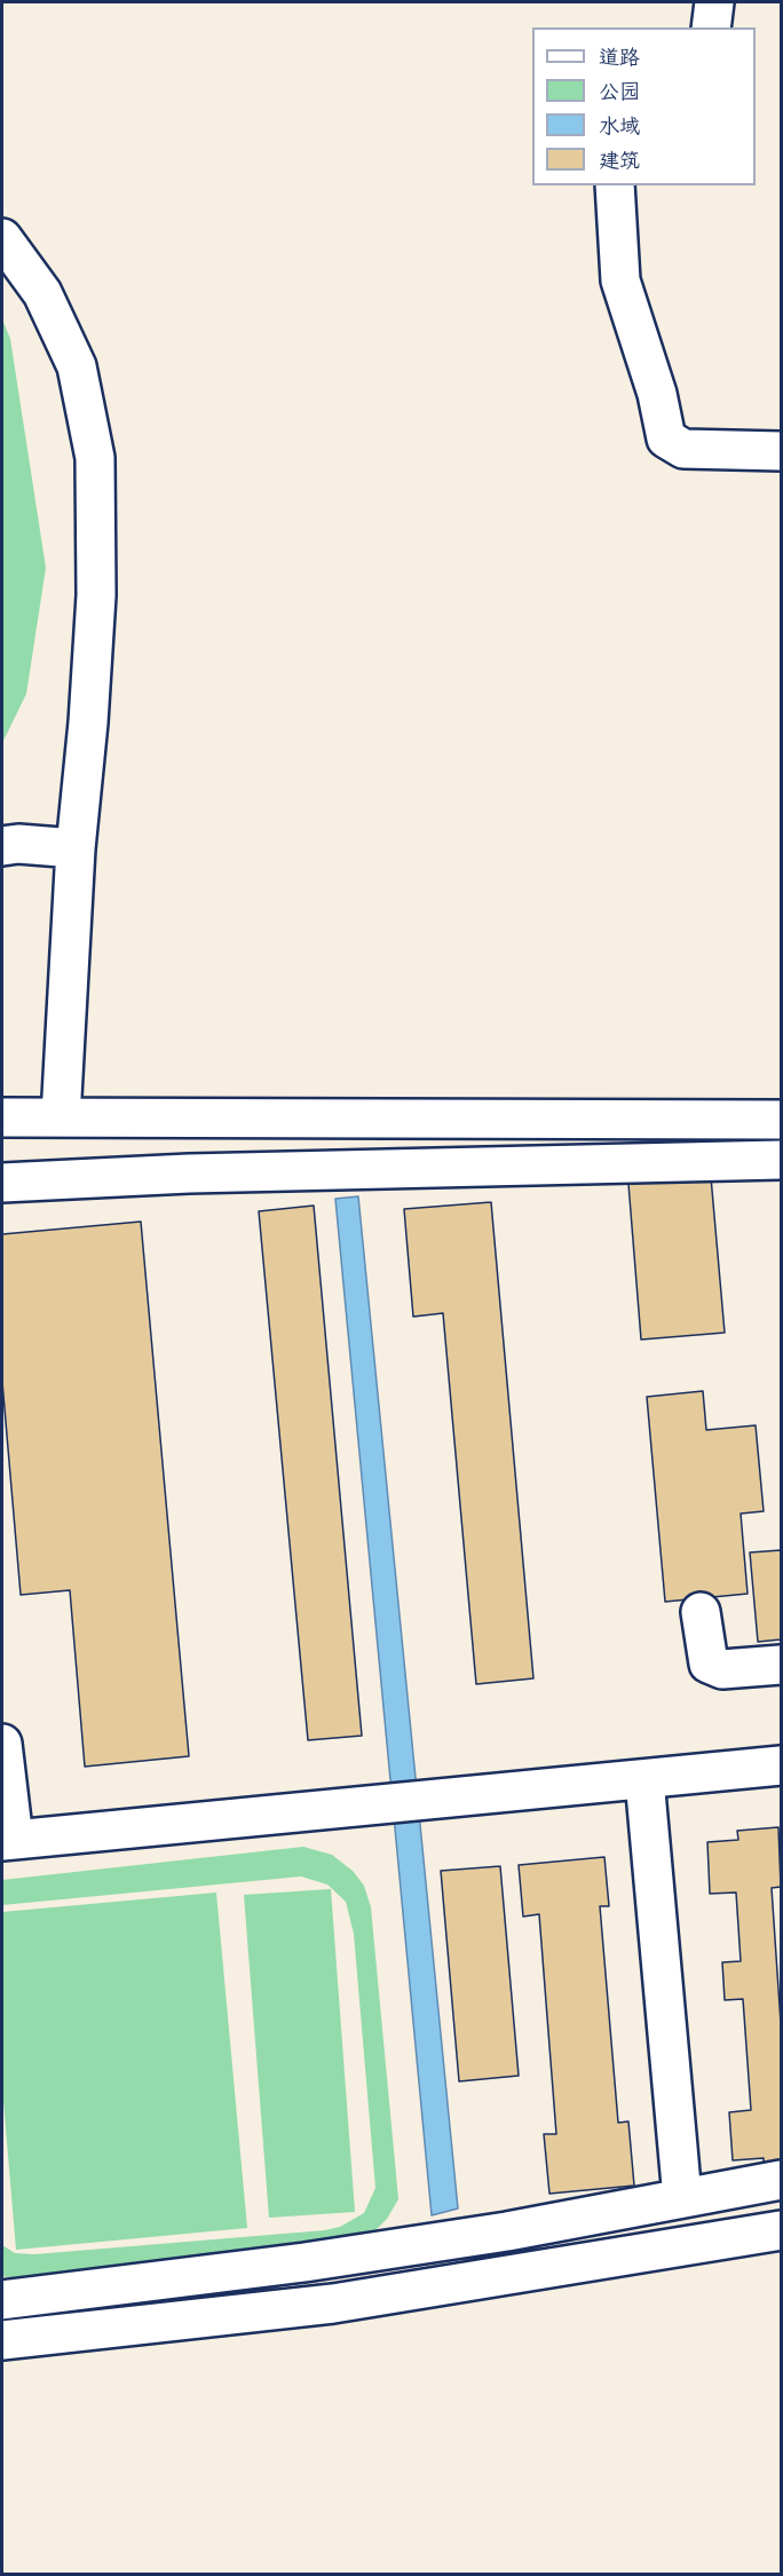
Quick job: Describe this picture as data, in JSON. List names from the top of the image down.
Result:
{
  "legend": [
    "道路",
    "公园",
    "水域",
    "建筑"
  ]
}
